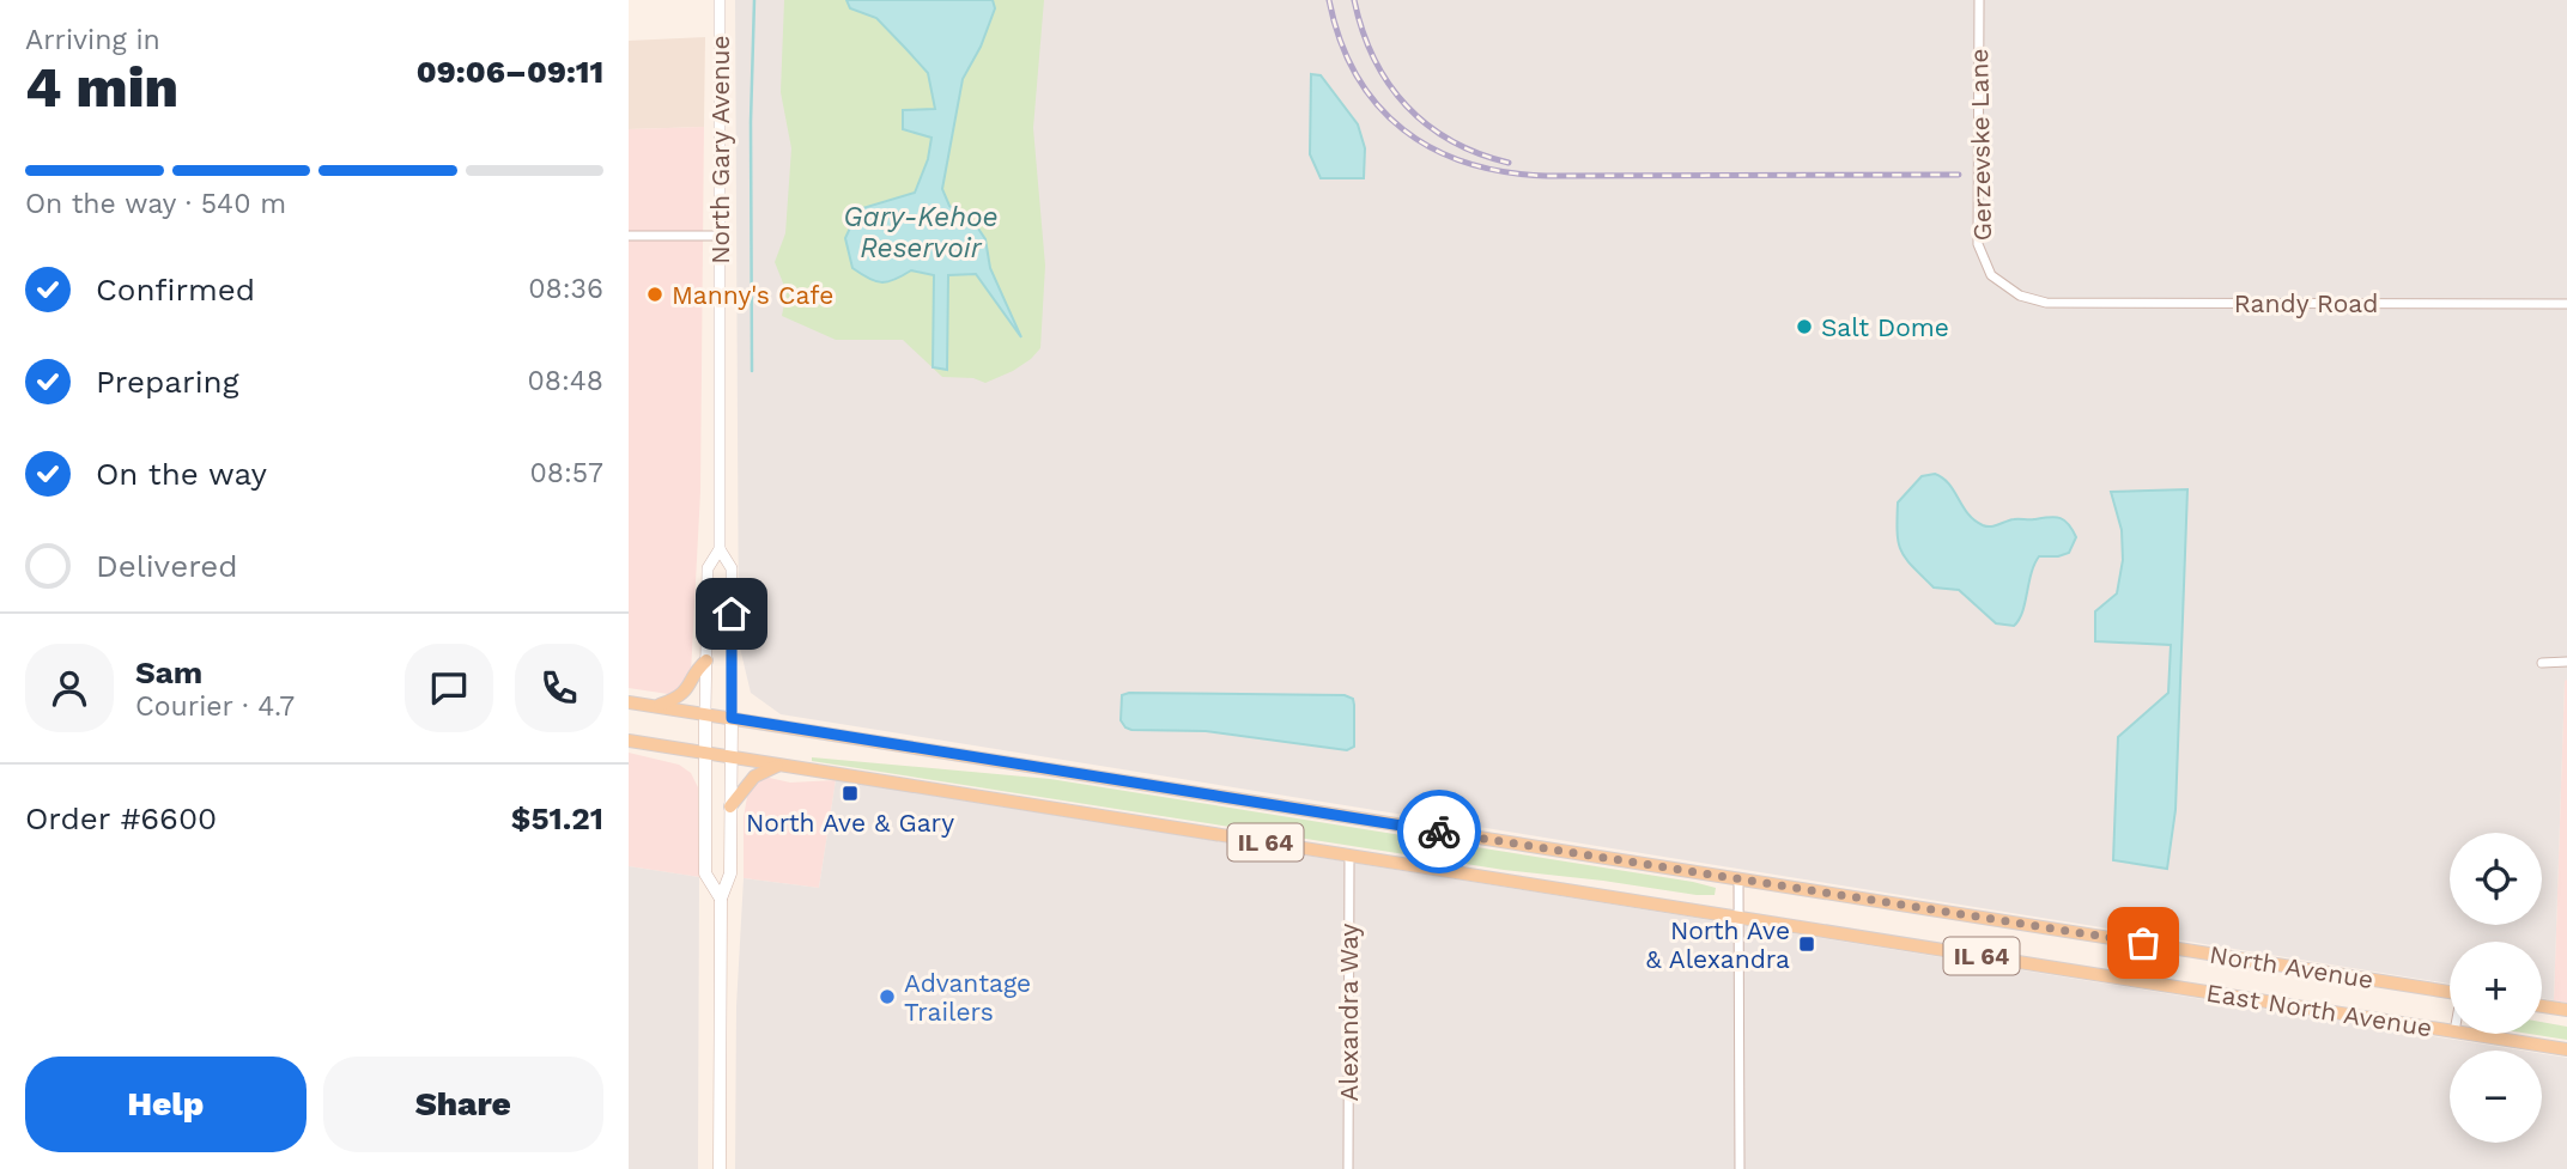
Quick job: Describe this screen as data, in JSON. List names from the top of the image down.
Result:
{
  "streets": {
    "main road": [
      "North Gary Avenue",
      "IL 64",
      "North Avenue",
      "East North Avenue"
    ],
    "street": ["Gerzevske Lane", "Randy Road", "Alexandra Way"]
  },
  "crossings": [
    ["Gerzevske Lane", "Randy Road"],
    ["North Gary Avenue", "IL 64"],
    ["North Gary Avenue", "North Avenue"],
    ["North Gary Avenue", "East North Avenue"],
    ["IL 64", "East North Avenue"],
    ["East North Avenue", "Alexandra Way"]
  ],
  "water": ["Gary-Kehoe Reservoir"],
  "places": {
    "other": ["Manny's Cafe", "Salt Dome", "Advantage Trailers"],
    "transit": ["North Ave & Gary", "North Ave & Alexandra"]
  },
  "page": {
    "heading": ["4 min", "Arriving in", "09:06–09:11"],
    "panel": [
      "Sam",
      "Courier · 4.7",
      "Order #6600",
      "$51.21"
    ],
    "bar": "On the way · 540 m",
    "list": [
      ["Confirmed", "08:36"],
      ["Preparing", "08:48"],
      ["On the way", "08:57"],
      "Delivered"
    ],
    "map_buttons": ["+", "−"],
    "buttons": ["Help", "Share"]
  }
}
